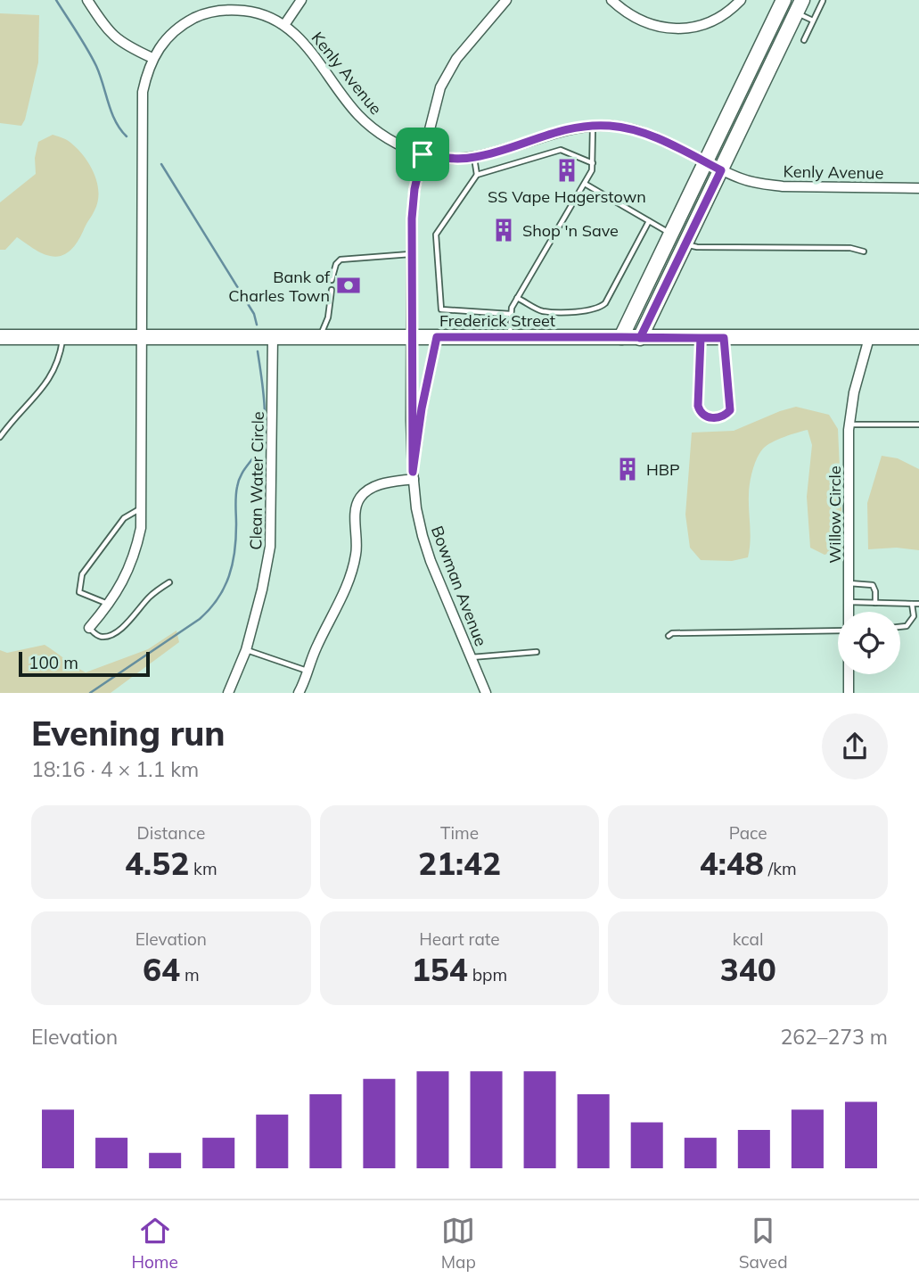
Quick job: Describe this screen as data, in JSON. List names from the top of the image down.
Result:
{
  "streets": {
    "main road": ["Frederick Street"],
    "street": [
      "Kenly Avenue",
      "Clean Water Circle",
      "Willow Circle",
      "Bowman Avenue"
    ]
  },
  "crossings": [
    ["Kenly Avenue", "Frederick Street"],
    ["Kenly Avenue", "Bowman Avenue"],
    ["Frederick Street", "Clean Water Circle"],
    ["Frederick Street", "Willow Circle"],
    ["Frederick Street", "Bowman Avenue"]
  ],
  "places": {
    "building": ["SS Vape Hagerstown", "Shop 'n Save", "HBP"],
    "bank": ["Bank of Charles Town"]
  },
  "scale_bar": "100 m",
  "page": {
    "scale": "100 m",
    "heading": ["Evening run", "18:16 · 4 × 1.1 km"],
    "stats": [
      ["Distance", "4.52 km"],
      ["Time", "21:42"],
      ["Pace", "4:48 /km"],
      ["Elevation", "64 m"],
      ["Heart rate", "154 bpm"],
      ["kcal", "340"]
    ],
    "chart": ["Elevation", "262–273 m"],
    "tabs": ["Home", "Map", "Saved"]
  }
}
